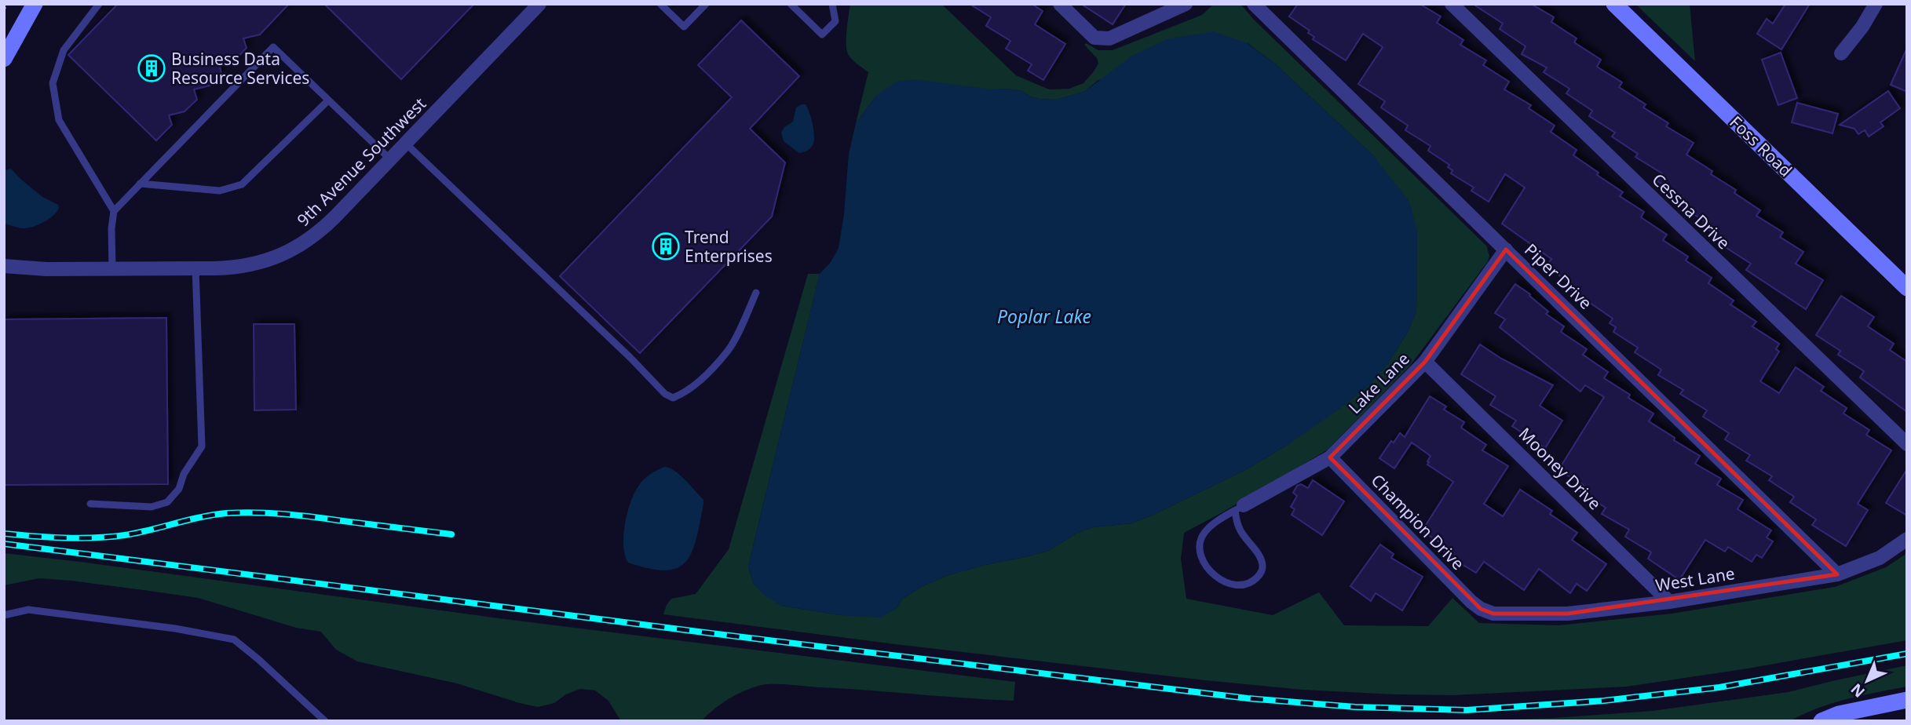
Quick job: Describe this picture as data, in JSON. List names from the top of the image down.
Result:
{
  "streets": {
    "street": [
      "Foss Road",
      "9th Avenue Southwest",
      "Cessna Drive",
      "Piper Drive",
      "Lake Lane",
      "Mooney Drive",
      "Champion Drive",
      "West Lane"
    ]
  },
  "crossings": [
    ["Piper Drive", "Lake Lane"],
    ["Piper Drive", "West Lane"],
    ["Lake Lane", "Mooney Drive"],
    ["Lake Lane", "Champion Drive"],
    ["Mooney Drive", "West Lane"],
    ["Champion Drive", "West Lane"]
  ],
  "water": ["Poplar Lake"],
  "places": {
    "building": ["Business Data Resource Services", "Trend Enterprises"]
  },
  "north": "bottom left"
}
